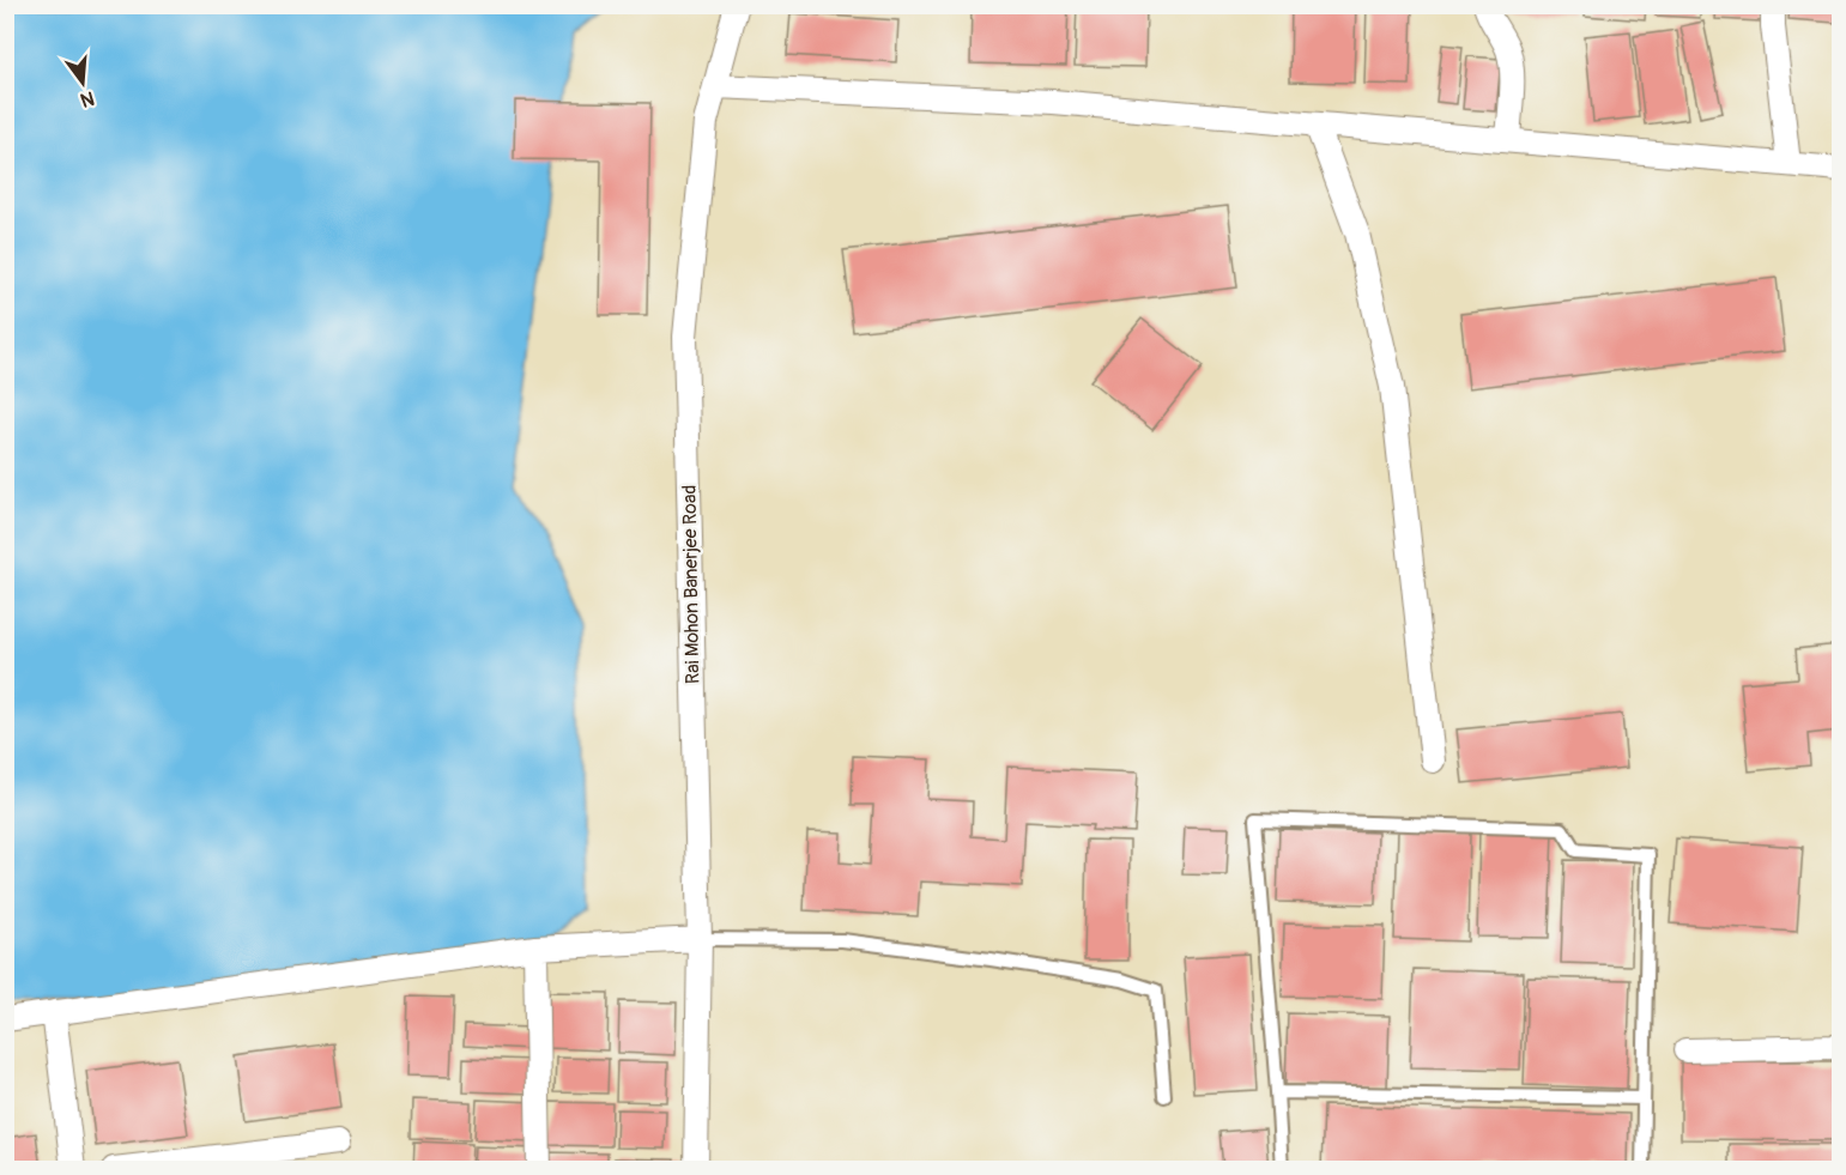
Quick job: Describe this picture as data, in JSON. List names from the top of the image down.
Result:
{
  "streets": {
    "street": ["Rai Mohon Banerjee Road"]
  },
  "north": "bottom"
}
